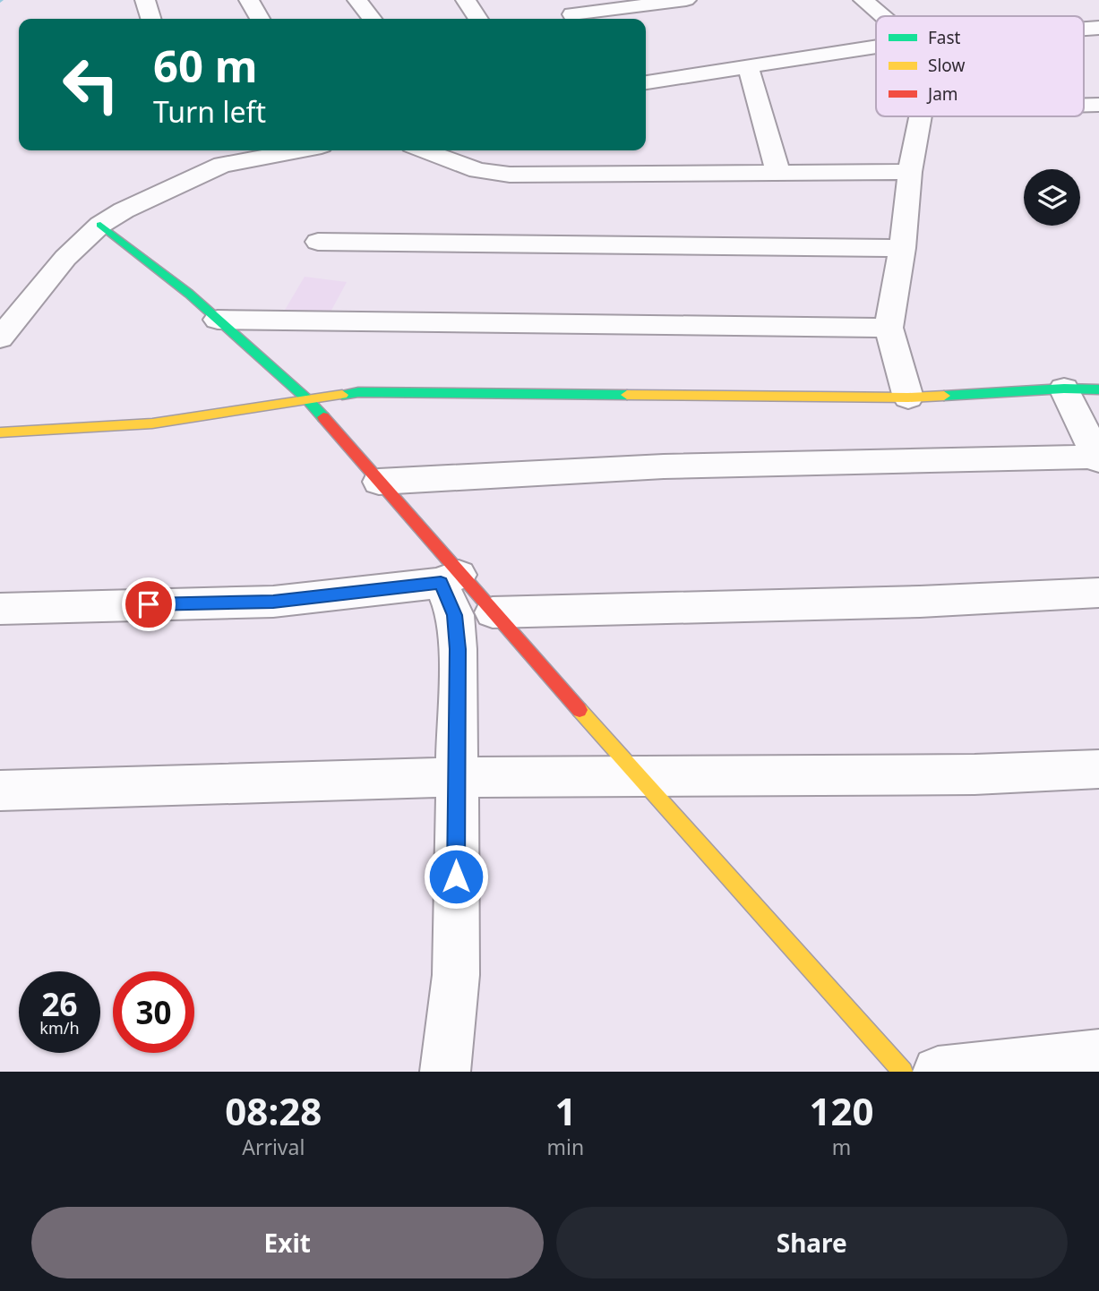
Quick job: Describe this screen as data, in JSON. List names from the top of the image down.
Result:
{
  "legend": ["Fast", "Slow", "Jam"],
  "page": {
    "turn": ["60 m", "Turn left"],
    "speed": "26 km/h",
    "limit": "30",
    "eta": [
      "08:28",
      "Arrival",
      "1",
      "min",
      "120",
      "m"
    ],
    "buttons": ["Exit", "Share"]
  }
}
